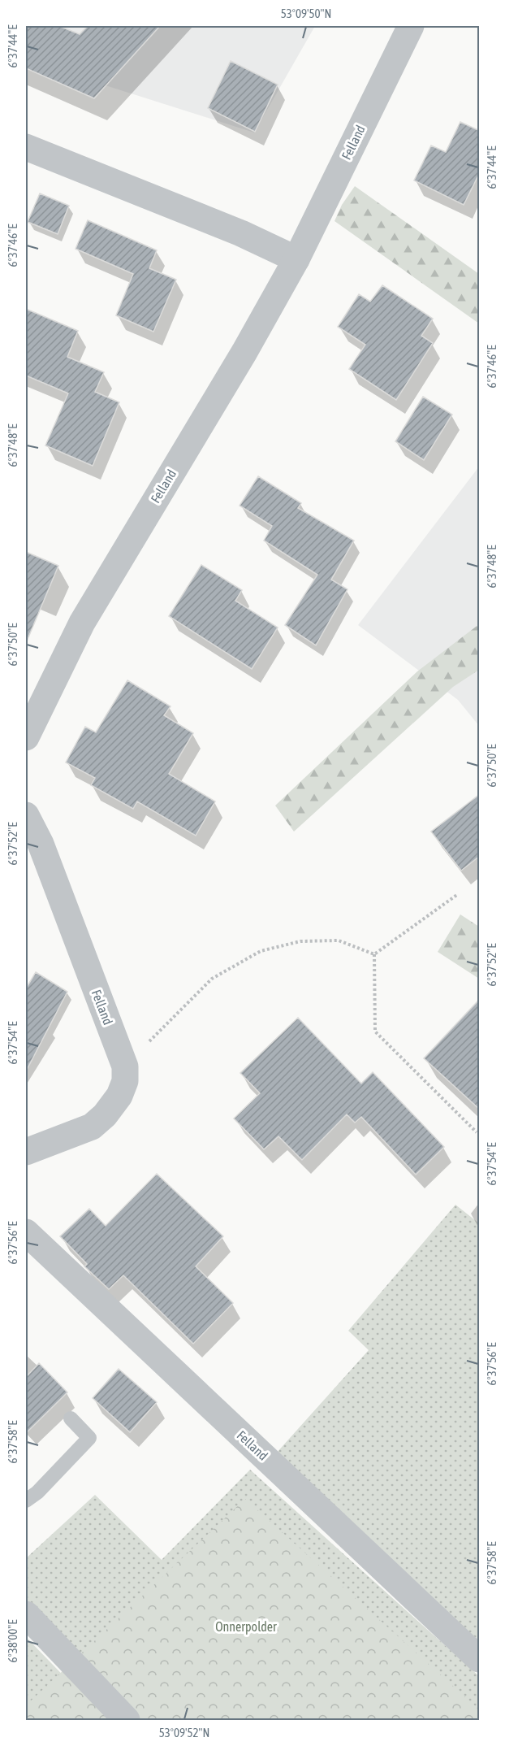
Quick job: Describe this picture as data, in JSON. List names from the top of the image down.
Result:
{
  "streets": {
    "street": ["Felland"]
  },
  "parks": ["Onnerpolder"],
  "coordinates": [
    "53°09'50\"N",
    "6°37'44\"E",
    "6°37'46\"E",
    "6°37'48\"E",
    "6°37'50\"E",
    "6°37'52\"E",
    "6°37'54\"E",
    "6°37'56\"E",
    "6°37'58\"E",
    "6°38'00\"E",
    "53°09'52\"N"
  ]
}
